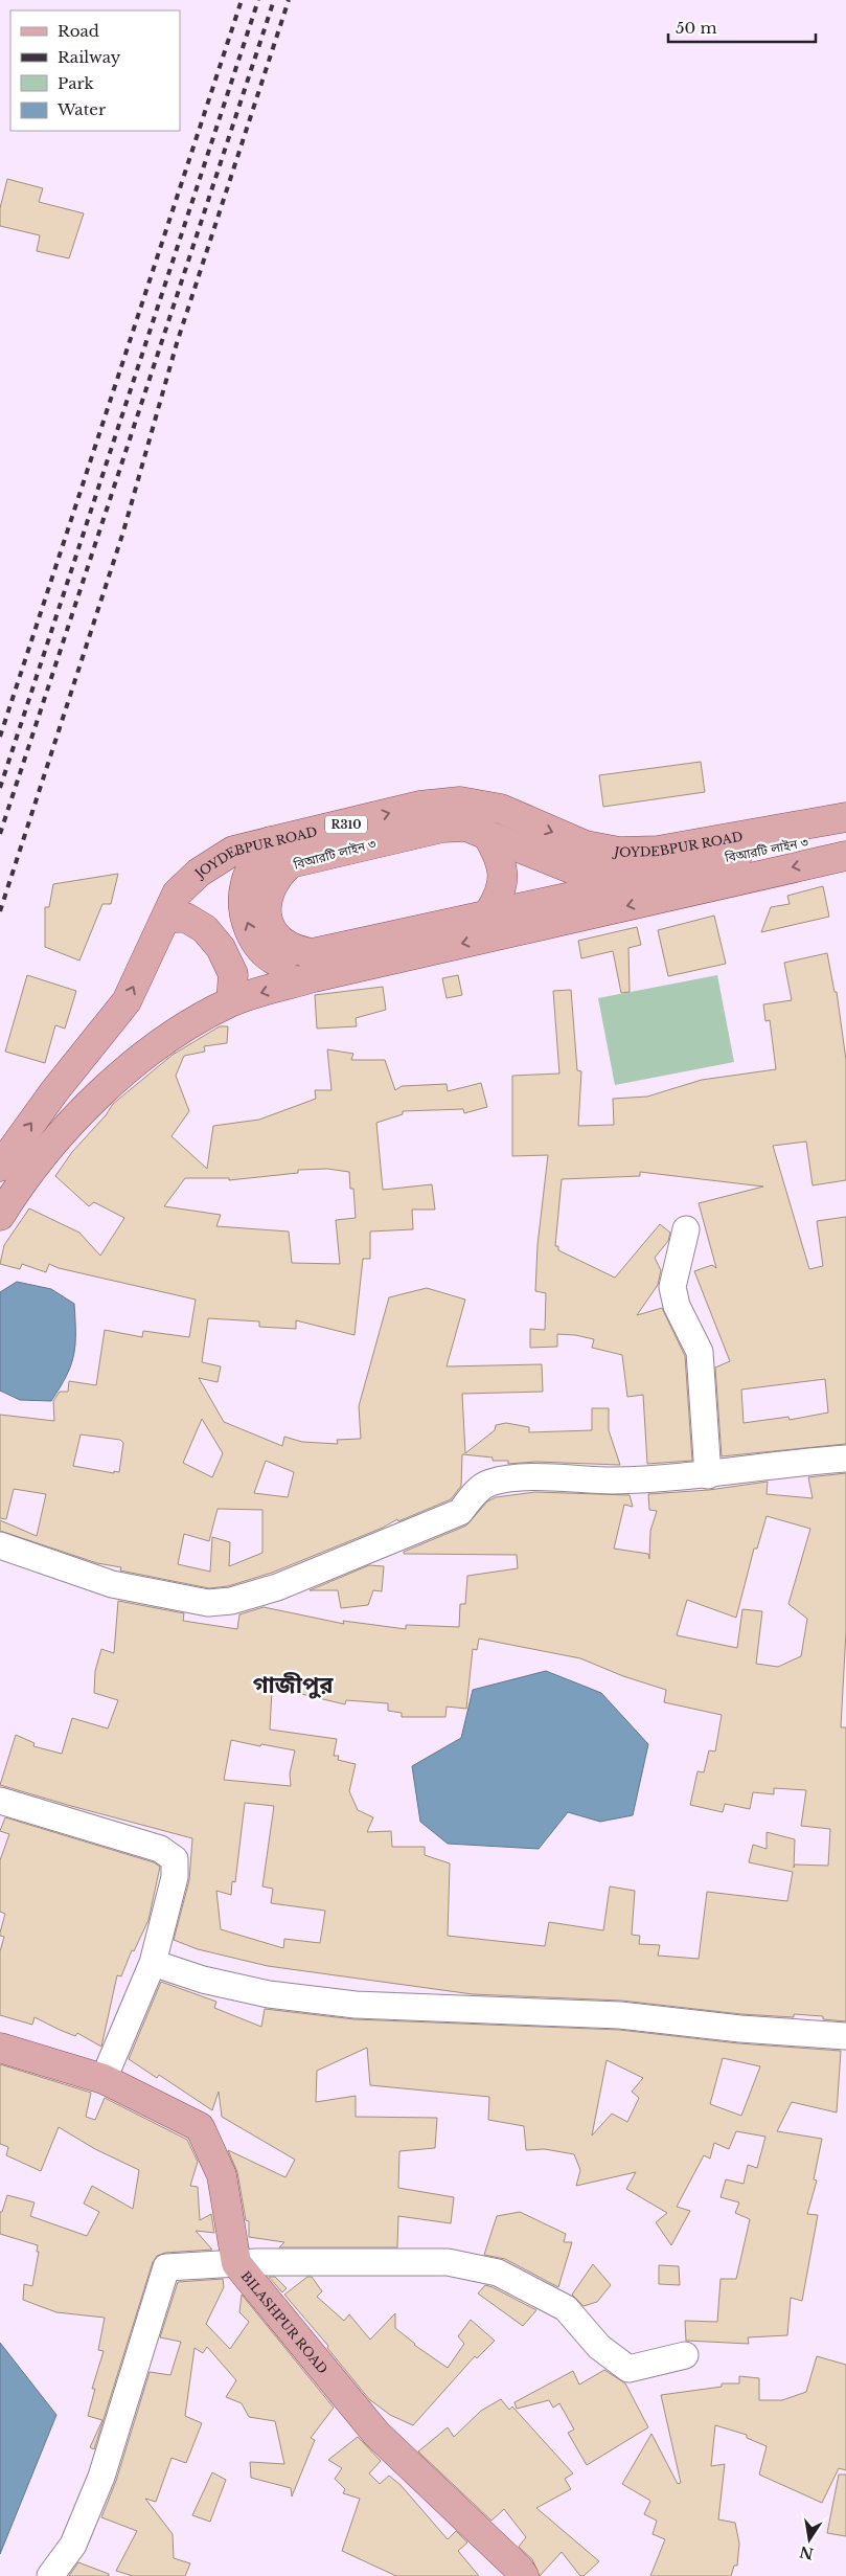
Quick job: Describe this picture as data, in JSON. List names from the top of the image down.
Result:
{
  "streets": {
    "main road": [
      "R310",
      "JOYDEBPUR ROAD",
      "বিআরটি লাইন ৩",
      "BILASHPUR ROAD"
    ]
  },
  "districts": ["গাজীপুর"],
  "legend": [
    "Road",
    "Railway",
    "Park",
    "Water"
  ],
  "scale_bar": "50 m",
  "north": "bottom"
}
